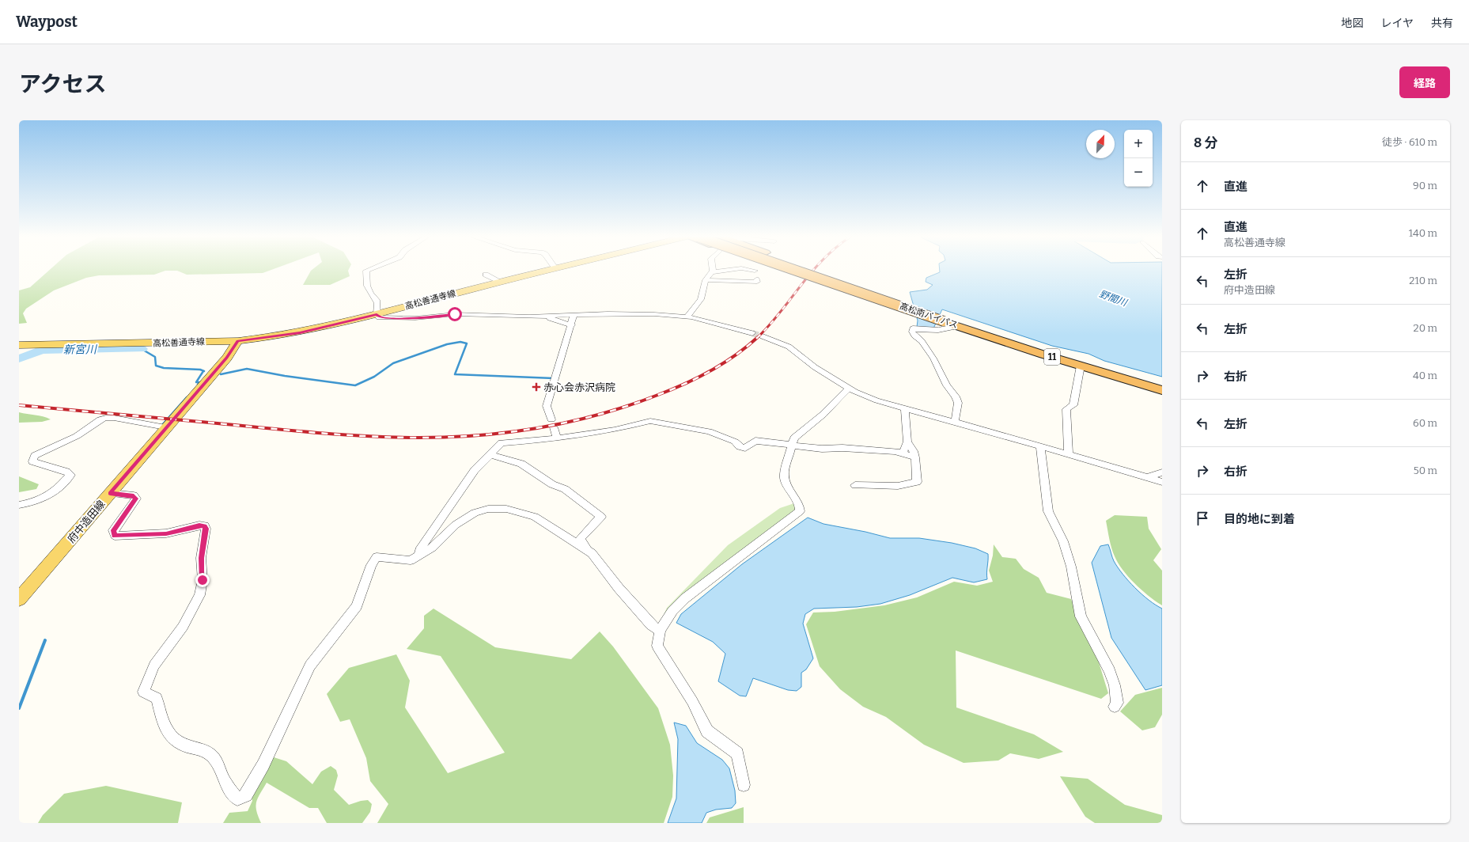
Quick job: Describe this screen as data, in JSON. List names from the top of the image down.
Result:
{
  "streets": {
    "highway": ["高松南バイパス", "11"],
    "main road": ["高松善通寺線", "府中造田線"]
  },
  "crossings": [
    ["高松善通寺線", "府中造田線"],
    ["高松南バイパス", "11"]
  ],
  "water": ["野間川", "新宮川"],
  "places": {
    "health": ["赤心会赤沢病院"]
  },
  "north": "top right",
  "page": {
    "header": "Waypost",
    "nav": ["地図", "レイヤ", "共有"],
    "title": "アクセス",
    "buttons": "経路",
    "heading": ["8 分", "徒歩 · 610 m"],
    "map_buttons": ["+", "−"],
    "list": [
      ["直進", "90 m"],
      ["直進", "高松善通寺線", "140 m"],
      ["左折", "府中造田線", "210 m"],
      ["左折", "20 m"],
      ["右折", "40 m"],
      ["左折", "60 m"],
      ["右折", "50 m"],
      "目的地に到着"
    ]
  }
}
